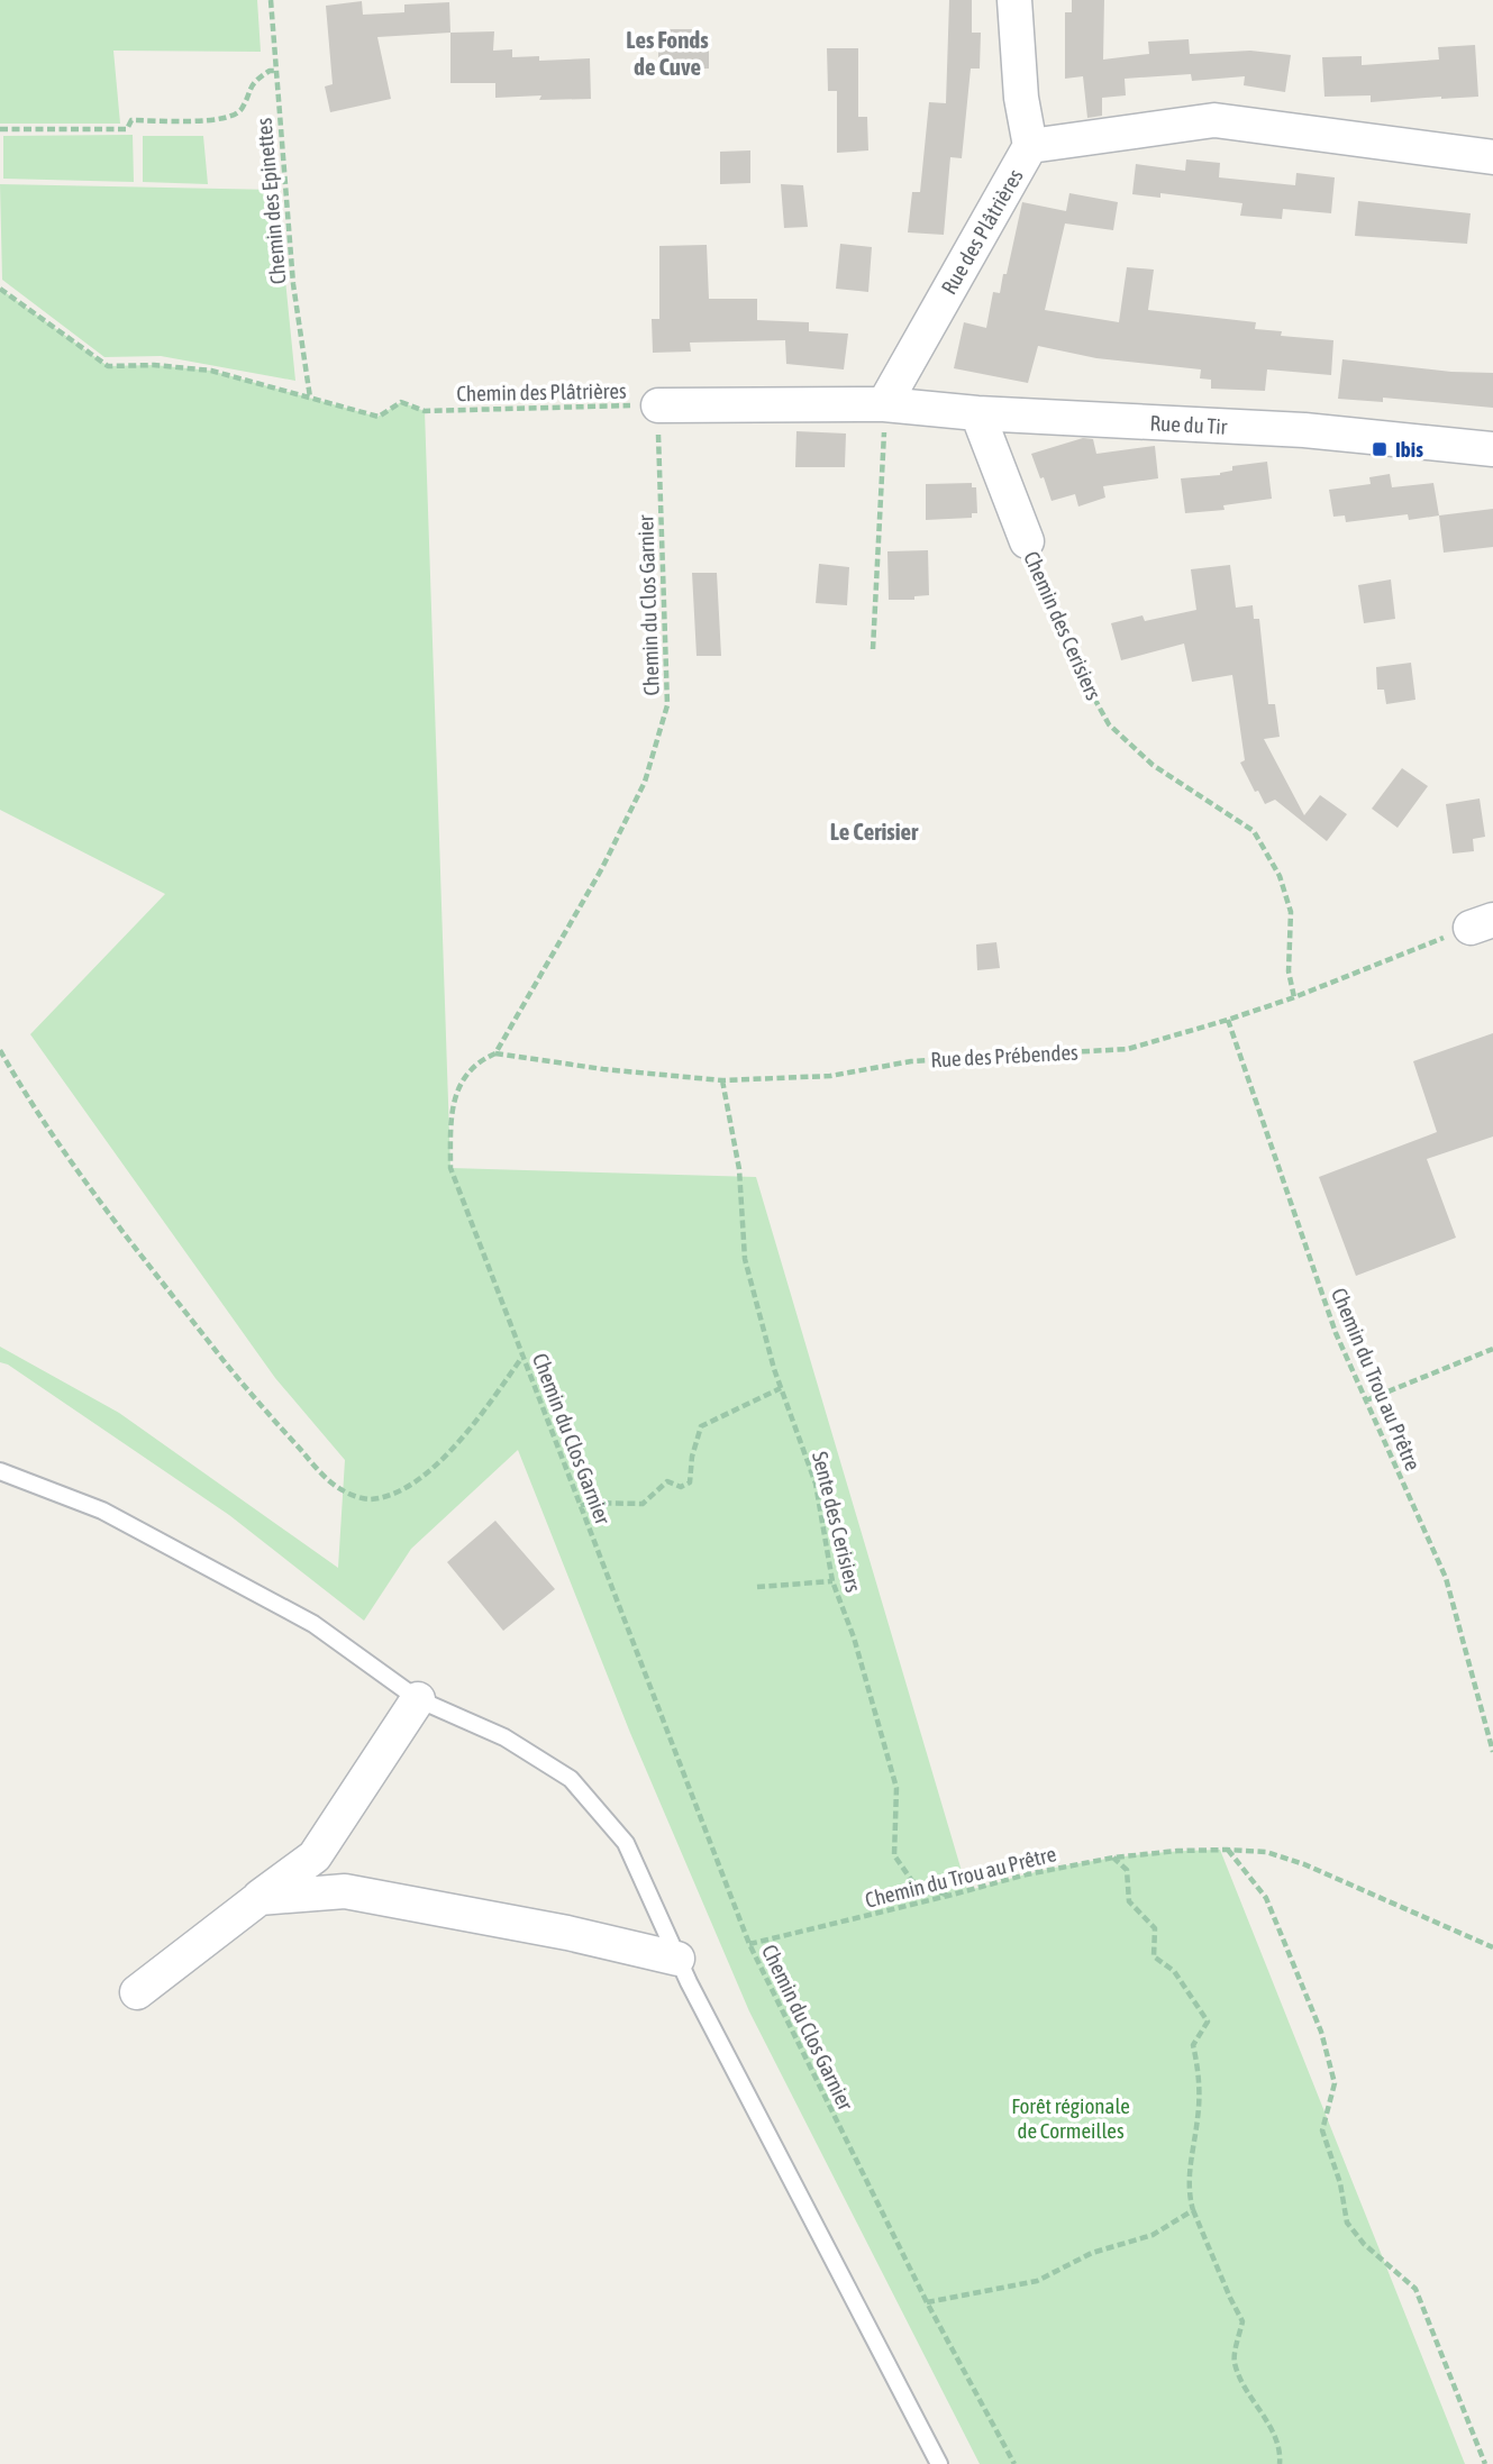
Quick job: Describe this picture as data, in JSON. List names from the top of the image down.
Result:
{
  "streets": {
    "street": ["Rue des Plâtrières", "Rue du Tir", "Chemin des Cerisiers"],
    "path": [
      "Chemin des Epinettes",
      "Chemin des Plâtrières",
      "Chemin du Clos Garnier",
      "Rue des Prébendes",
      "Chemin du Trou au Prêtre",
      "Sente des Cerisiers"
    ]
  },
  "crossings": [
    ["Chemin des Epinettes", "Chemin des Plâtrières"],
    ["Rue des Plâtrières", "Rue du Tir"],
    ["Chemin des Plâtrières", "Chemin du Clos Garnier"],
    ["Rue du Tir", "Chemin des Cerisiers"],
    ["Chemin du Clos Garnier", "Rue des Prébendes"],
    ["Chemin du Clos Garnier", "Chemin du Trou au Prêtre"],
    ["Chemin des Cerisiers", "Rue des Prébendes"],
    ["Rue des Prébendes", "Chemin du Trou au Prêtre"],
    ["Rue des Prébendes", "Sente des Cerisiers"],
    ["Chemin du Trou au Prêtre", "Sente des Cerisiers"]
  ],
  "districts": ["Les Fonds de Cuve", "Le Cerisier"],
  "parks": ["Forêt régionale de Cormeilles"],
  "places": {
    "transit": ["Ibis"]
  }
}
